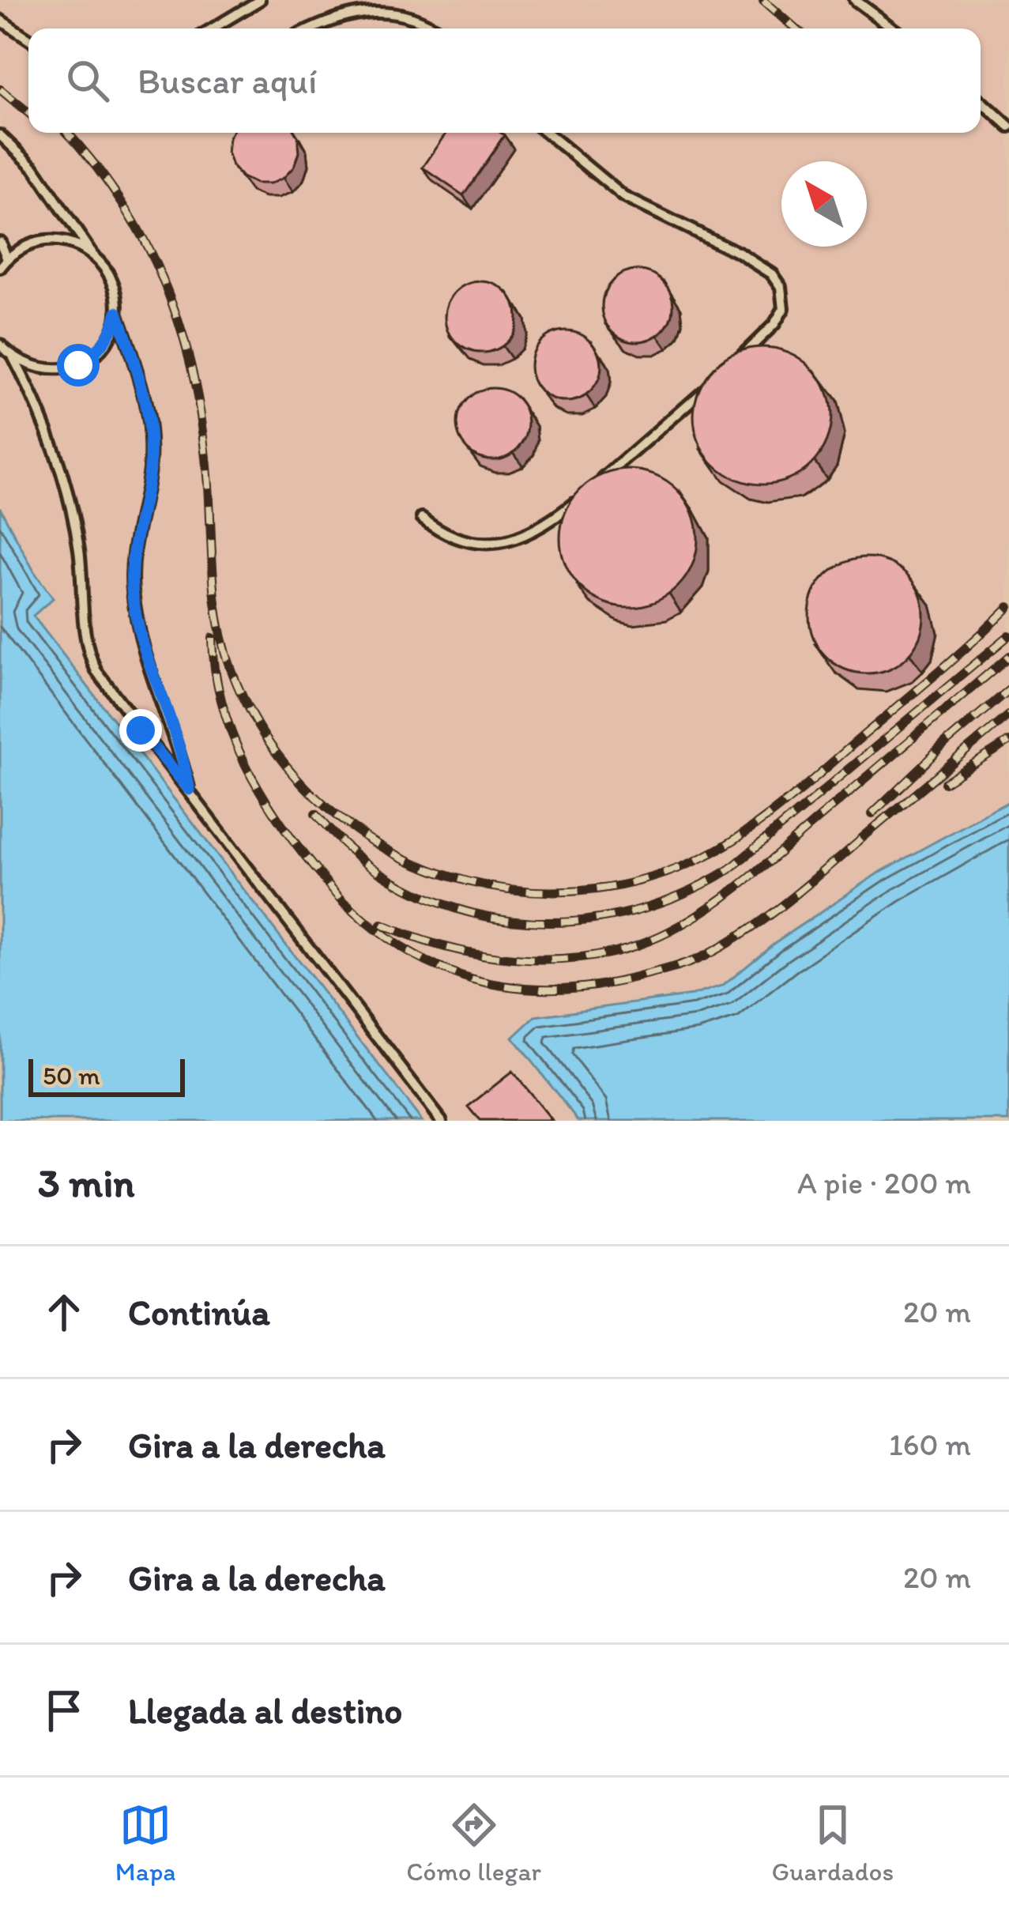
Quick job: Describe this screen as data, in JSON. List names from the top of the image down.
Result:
{
  "scale_bar": "50 m",
  "north": "top left",
  "page": {
    "search": "Buscar aquí",
    "scale": "50 m",
    "heading": ["3 min", "A pie · 200 m"],
    "list": [
      ["Continúa", "20 m"],
      ["Gira a la derecha", "160 m"],
      ["Gira a la derecha", "20 m"],
      "Llegada al destino"
    ],
    "nav": ["Mapa", "Cómo llegar", "Guardados"]
  }
}
